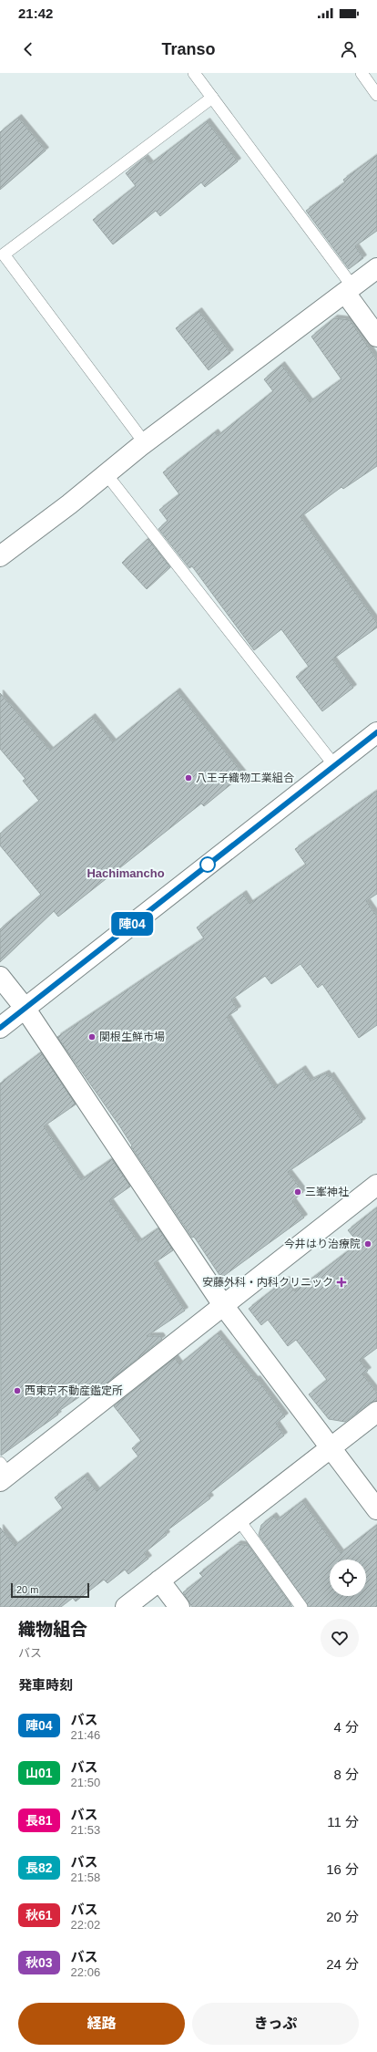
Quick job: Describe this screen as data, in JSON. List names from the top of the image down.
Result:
{
  "districts": ["Hachimancho"],
  "places": {
    "other": [
      "八王子織物工業組合",
      "関根生鮮市場",
      "三峯神社",
      "今井はり治療院",
      "西東京不動産鑑定所"
    ],
    "health": ["安藤外科・内科クリニック"]
  },
  "lines": ["bus line 陣04"],
  "scale_bar": "20 m",
  "page": {
    "status": "21:42",
    "header": "Transo",
    "on_map": "陣04",
    "scale": "20 m",
    "heading": [
      ["織物組合", "バス"],
      "発車時刻"
    ],
    "list": [
      {
        "mark": "陣04",
        "name": "バス",
        "note": "21:46",
        "value": "4 分"
      },
      {
        "mark": "山01",
        "name": "バス",
        "note": "21:50",
        "value": "8 分"
      },
      {
        "mark": "長81",
        "name": "バス",
        "note": "21:53",
        "value": "11 分"
      },
      {
        "mark": "長82",
        "name": "バス",
        "note": "21:58",
        "value": "16 分"
      },
      {
        "mark": "秋61",
        "name": "バス",
        "note": "22:02",
        "value": "20 分"
      },
      {
        "mark": "秋03",
        "name": "バス",
        "note": "22:06",
        "value": "24 分"
      }
    ],
    "buttons": ["経路", "きっぷ"]
  }
}
